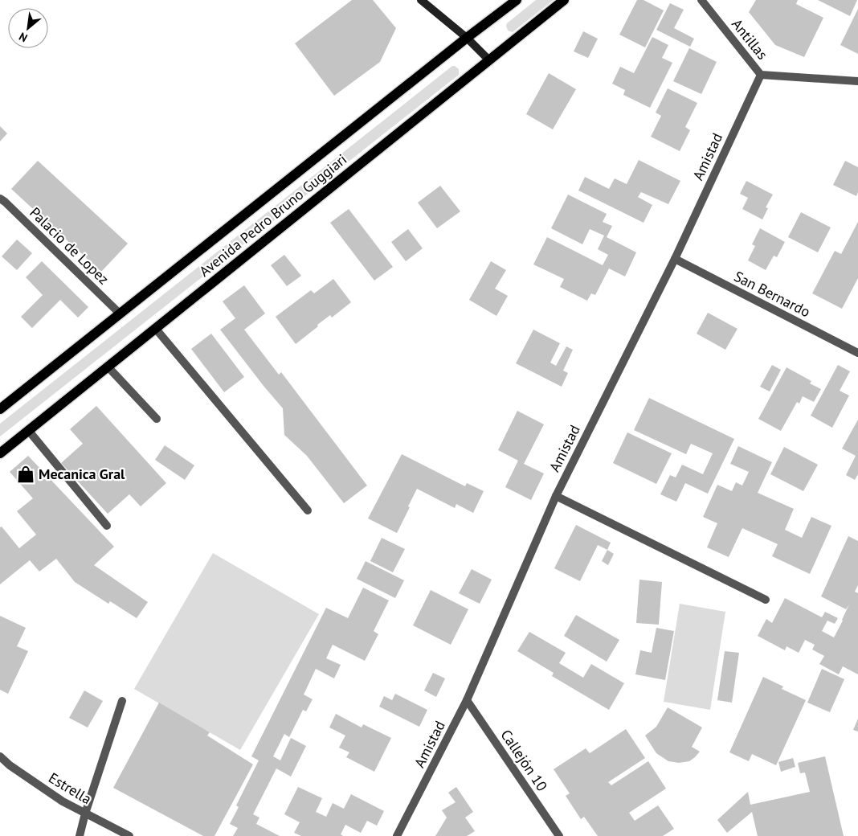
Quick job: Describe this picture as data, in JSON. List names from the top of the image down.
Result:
{
  "streets": {
    "main road": ["Avenida Pedro Bruno Guggiari"],
    "street": [
      "Antillas",
      "Amistad",
      "Palacio de Lopez",
      "San Bernardo",
      "Callejón 10",
      "Estrella"
    ]
  },
  "crossings": [
    ["Antillas", "Amistad"],
    ["Amistad", "San Bernardo"],
    ["Amistad", "Callejón 10"],
    ["Avenida Pedro Bruno Guggiari", "Palacio de Lopez"]
  ],
  "places": {
    "shop": ["Mecanica Gral"]
  },
  "north": "bottom left"
}
